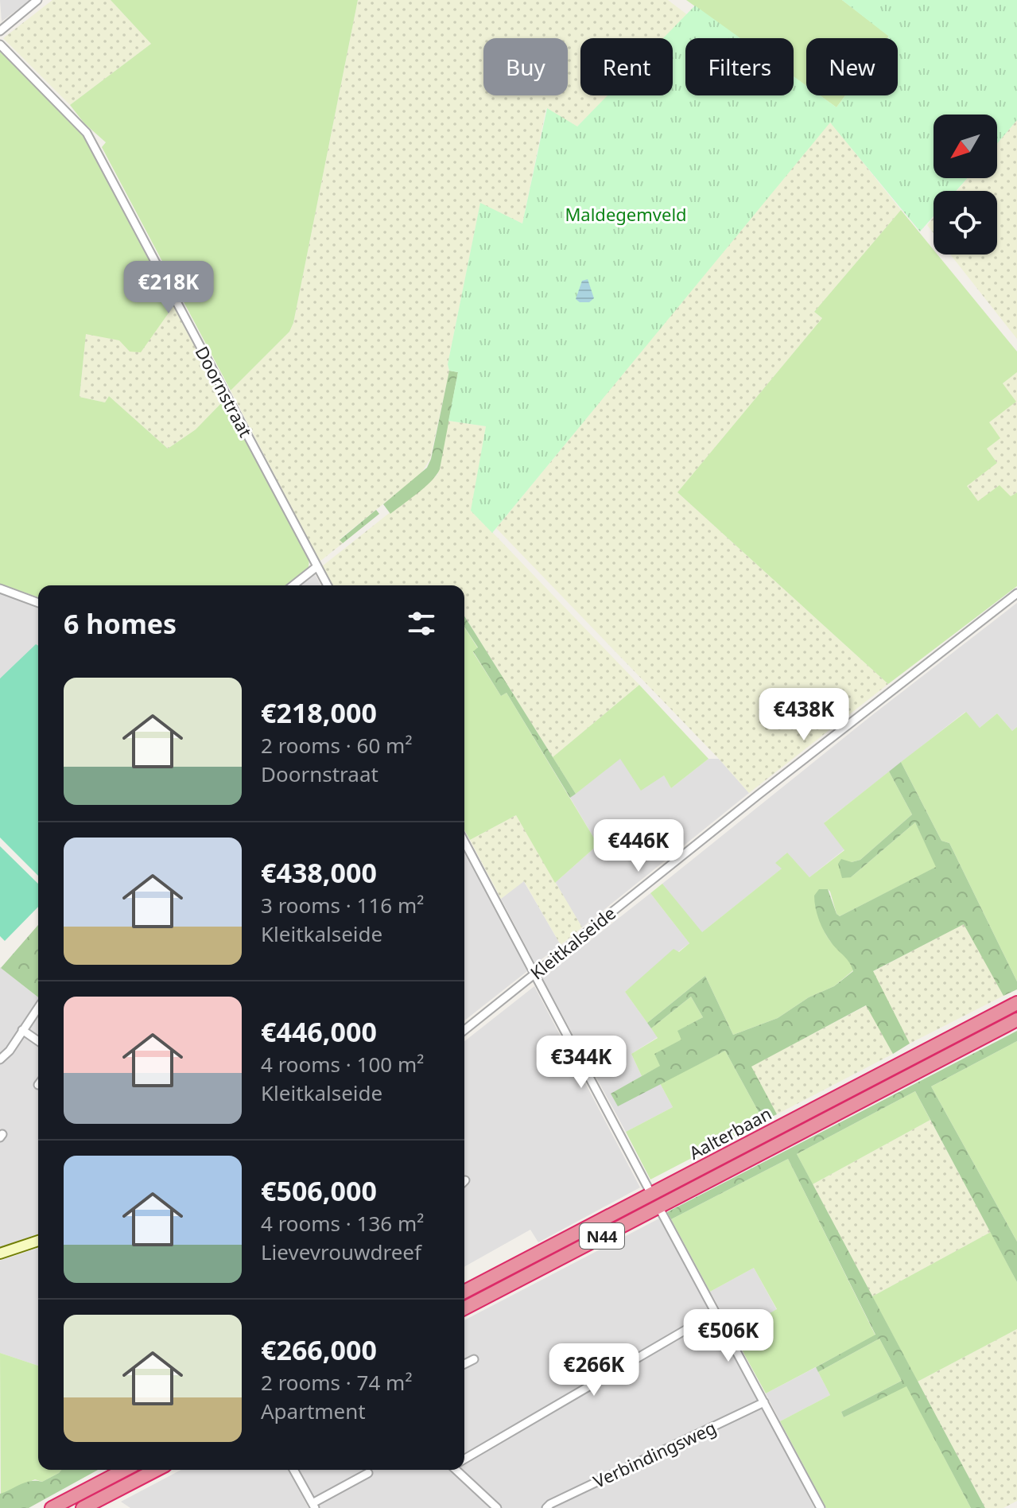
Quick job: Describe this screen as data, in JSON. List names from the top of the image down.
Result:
{
  "streets": {
    "highway": ["Aalterbaan", "N44"],
    "street": ["Doornstraat", "Kleitkalseide", "Verbindingsweg"]
  },
  "parks": ["Maldegemveld"],
  "north": "bottom left",
  "page": {
    "chip": [
      "Buy",
      "Rent",
      "Filters",
      "New"
    ],
    "price": [
      "€218K",
      "€438K",
      "€446K",
      "€344K",
      "€506K",
      "€266K"
    ],
    "heading": "6 homes",
    "list": [
      {
        "name": "€218,000",
        "note": "2 rooms · 60 m² · Doornstraat"
      },
      {
        "name": "€438,000",
        "note": "3 rooms · 116 m² · Kleitkalseide"
      },
      {
        "name": "€446,000",
        "note": "4 rooms · 100 m² · Kleitkalseide"
      },
      {
        "name": "€506,000",
        "note": "4 rooms · 136 m² · Lievevrouwdreef"
      },
      {
        "name": "€266,000",
        "note": "2 rooms · 74 m² · Apartment"
      }
    ]
  }
}
